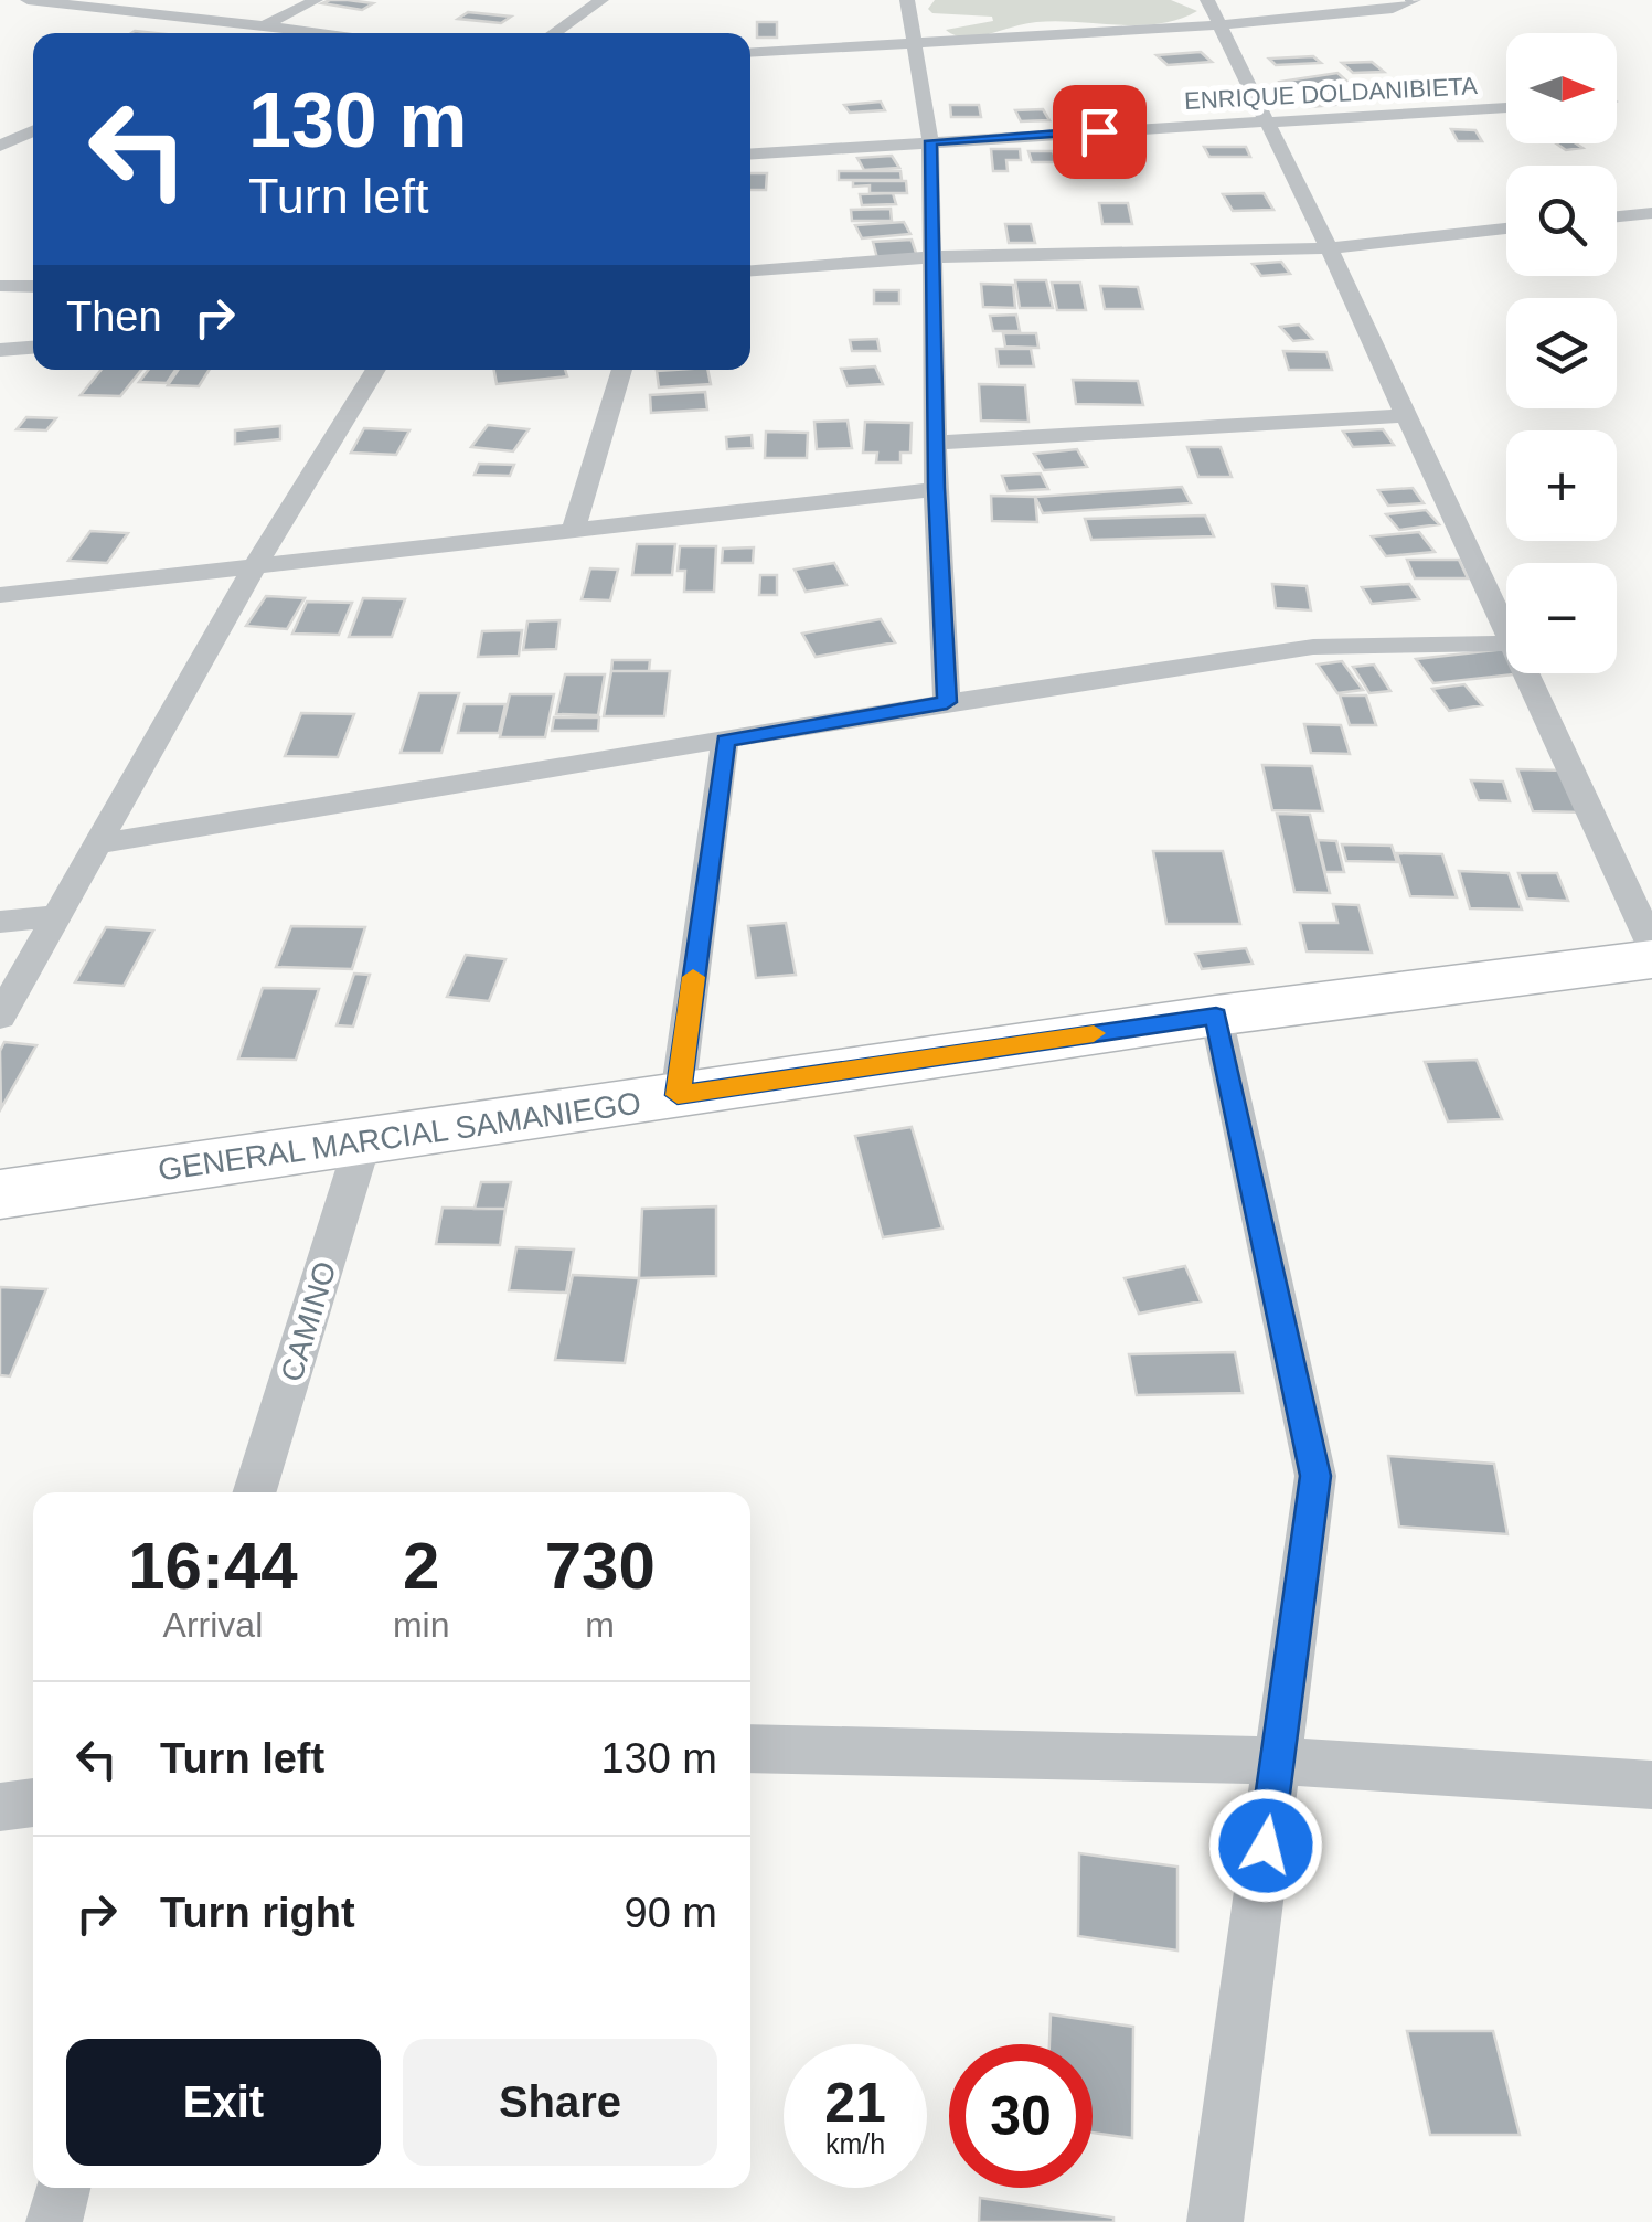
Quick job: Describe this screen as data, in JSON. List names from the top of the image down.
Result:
{
  "streets": {
    "main road": ["GENERAL MARCIAL SAMANIEGO"],
    "street": ["ENRIQUE DOLDANIBIETA", "CAMINO"]
  },
  "crossings": [
    ["GENERAL MARCIAL SAMANIEGO", "CAMINO"]
  ],
  "north": "right",
  "page": {
    "map_buttons": ["+", "−"],
    "turn": ["130 m", "Turn left"],
    "then": "Then",
    "eta": [
      "16:44",
      "Arrival",
      "2",
      "min",
      "730",
      "m"
    ],
    "list": [
      {
        "name": "Turn left",
        "value": "130 m"
      },
      {
        "name": "Turn right",
        "value": "90 m"
      }
    ],
    "buttons": ["Exit", "Share"],
    "speed": "21 km/h",
    "limit": "30"
  }
}
